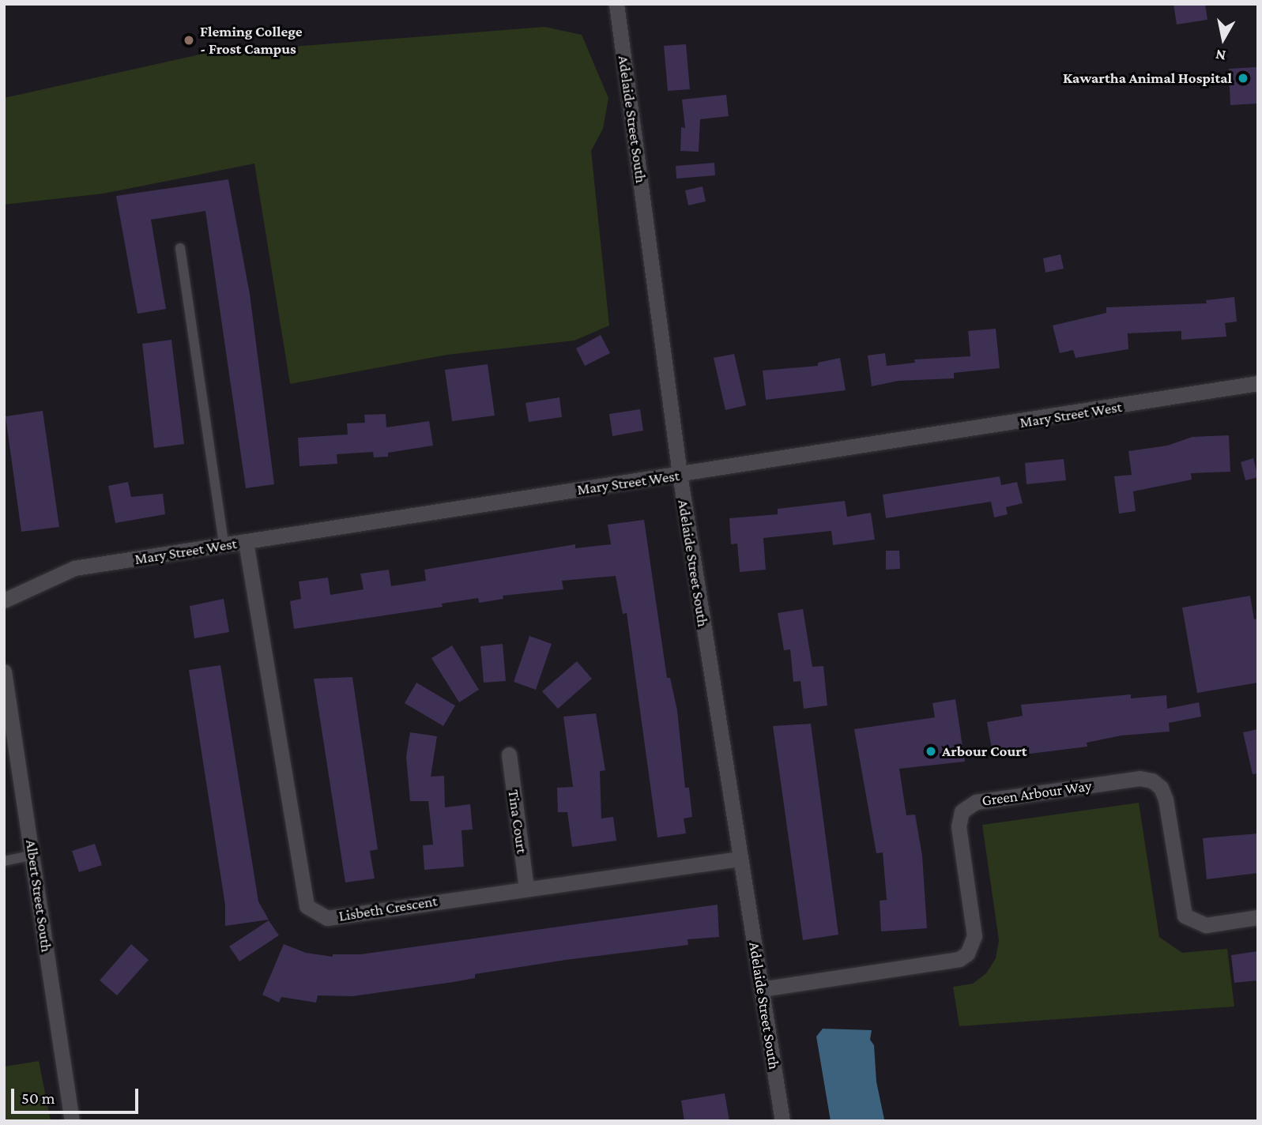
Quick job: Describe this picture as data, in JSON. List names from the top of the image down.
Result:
{
  "streets": {
    "street": [
      "Adelaide Street South",
      "Mary Street West",
      "Green Arbour Way",
      "Tina Court",
      "Albert Street South",
      "Lisbeth Crescent"
    ]
  },
  "crossings": [
    ["Adelaide Street South", "Mary Street West"],
    ["Adelaide Street South", "Green Arbour Way"],
    ["Adelaide Street South", "Lisbeth Crescent"],
    ["Mary Street West", "Lisbeth Crescent"],
    ["Tina Court", "Lisbeth Crescent"]
  ],
  "places": ["Fleming College - Frost Campus", "Kawartha Animal Hospital", "Arbour Court"],
  "scale_bar": "50 m",
  "north": "bottom"
}
